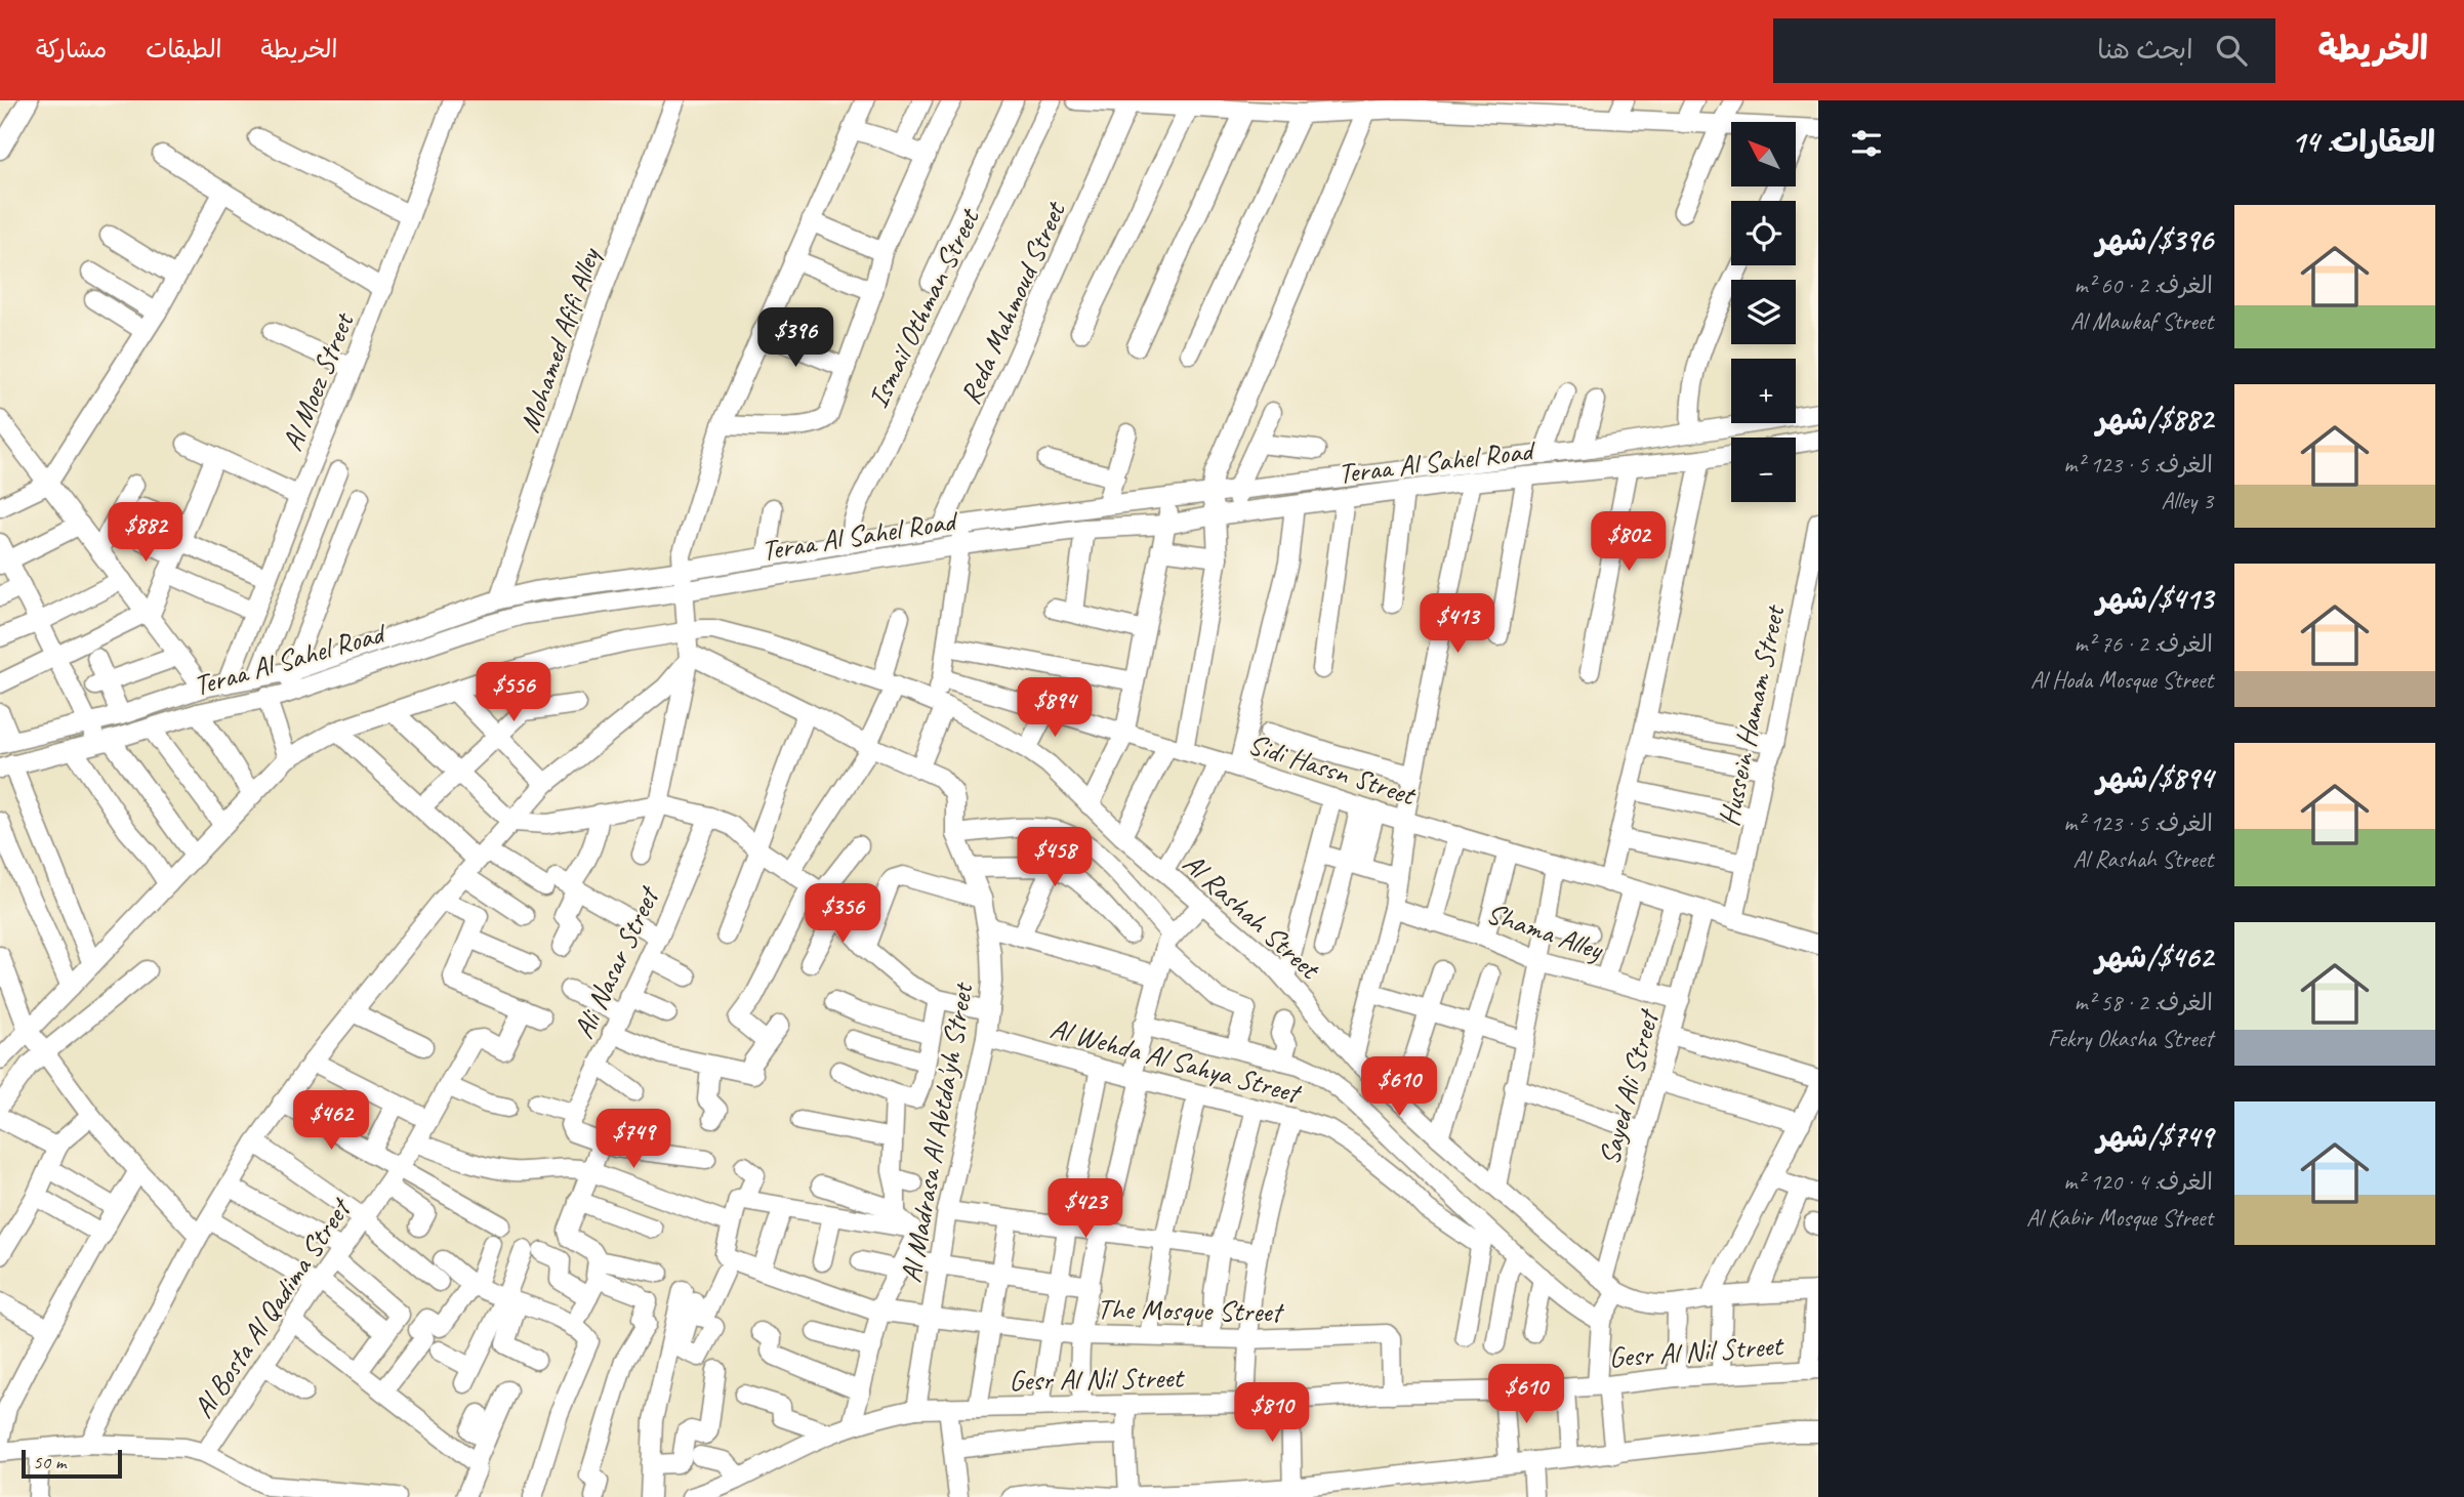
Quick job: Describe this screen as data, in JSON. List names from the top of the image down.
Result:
{
  "streets": {
    "street": [
      "Reda Mahmoud Street",
      "Ismail Othman Street",
      "Mohamed Afifi Alley",
      "Al Moez Street",
      "Teraa Al Sahel Road",
      "Hussein Hamam Street",
      "Sidi Hassn Street",
      "Al Rashah Street",
      "Shama Alley",
      "Ali Nasar Street",
      "Al Wehda Al Sahya Street",
      "Sayed Ali Street",
      "Al Madrasa Al Abtda'yh Street",
      "Al Bosta Al Qadima Street",
      "The Mosque Street",
      "Gesr Al Nil Street"
    ]
  },
  "crossings": [
    ["Reda Mahmoud Street", "Teraa Al Sahel Road"],
    ["Ismail Othman Street", "Teraa Al Sahel Road"],
    ["Mohamed Afifi Alley", "Teraa Al Sahel Road"],
    ["Al Moez Street", "Teraa Al Sahel Road"],
    ["Hussein Hamam Street", "Sidi Hassn Street"],
    ["Sidi Hassn Street", "Sayed Ali Street"],
    ["Al Rashah Street", "Sayed Ali Street"],
    ["Shama Alley", "Sayed Ali Street"],
    ["Al Wehda Al Sahya Street", "Al Madrasa Al Abtda'yh Street"],
    ["Al Madrasa Al Abtda'yh Street", "The Mosque Street"],
    ["Al Madrasa Al Abtda'yh Street", "Gesr Al Nil Street"],
    ["The Mosque Street", "Gesr Al Nil Street"]
  ],
  "scale_bar": "50 m",
  "north": "top left",
  "page": {
    "header": "الخريطة",
    "search": "ابحث هنا",
    "nav": ["الخريطة", "الطبقات", "مشاركة"],
    "heading": "العقارات: 14",
    "map_buttons": ["+", "−"],
    "list": [
      {
        "name": "$396/شهر",
        "note": "الغرف: 2 · 60 m² · Al Mawkaf Street"
      },
      {
        "name": "$882/شهر",
        "note": "الغرف: 5 · 123 m² · Alley 3"
      },
      {
        "name": "$413/شهر",
        "note": "الغرف: 2 · 76 m² · Al Hoda Mosque Street"
      },
      {
        "name": "$894/شهر",
        "note": "الغرف: 5 · 123 m² · Al Rashah Street"
      },
      {
        "name": "$462/شهر",
        "note": "الغرف: 2 · 58 m² · Fekry Okasha Street"
      },
      {
        "name": "$749/شهر",
        "note": "الغرف: 4 · 120 m² · Al Kabir Mosque Street"
      }
    ],
    "price": [
      "$396",
      "$882",
      "$802",
      "$413",
      "$556",
      "$894",
      "$458",
      "$356",
      "$610",
      "$462",
      "$749",
      "$423",
      "$610",
      "$810"
    ],
    "scale": "50 m"
  }
}
